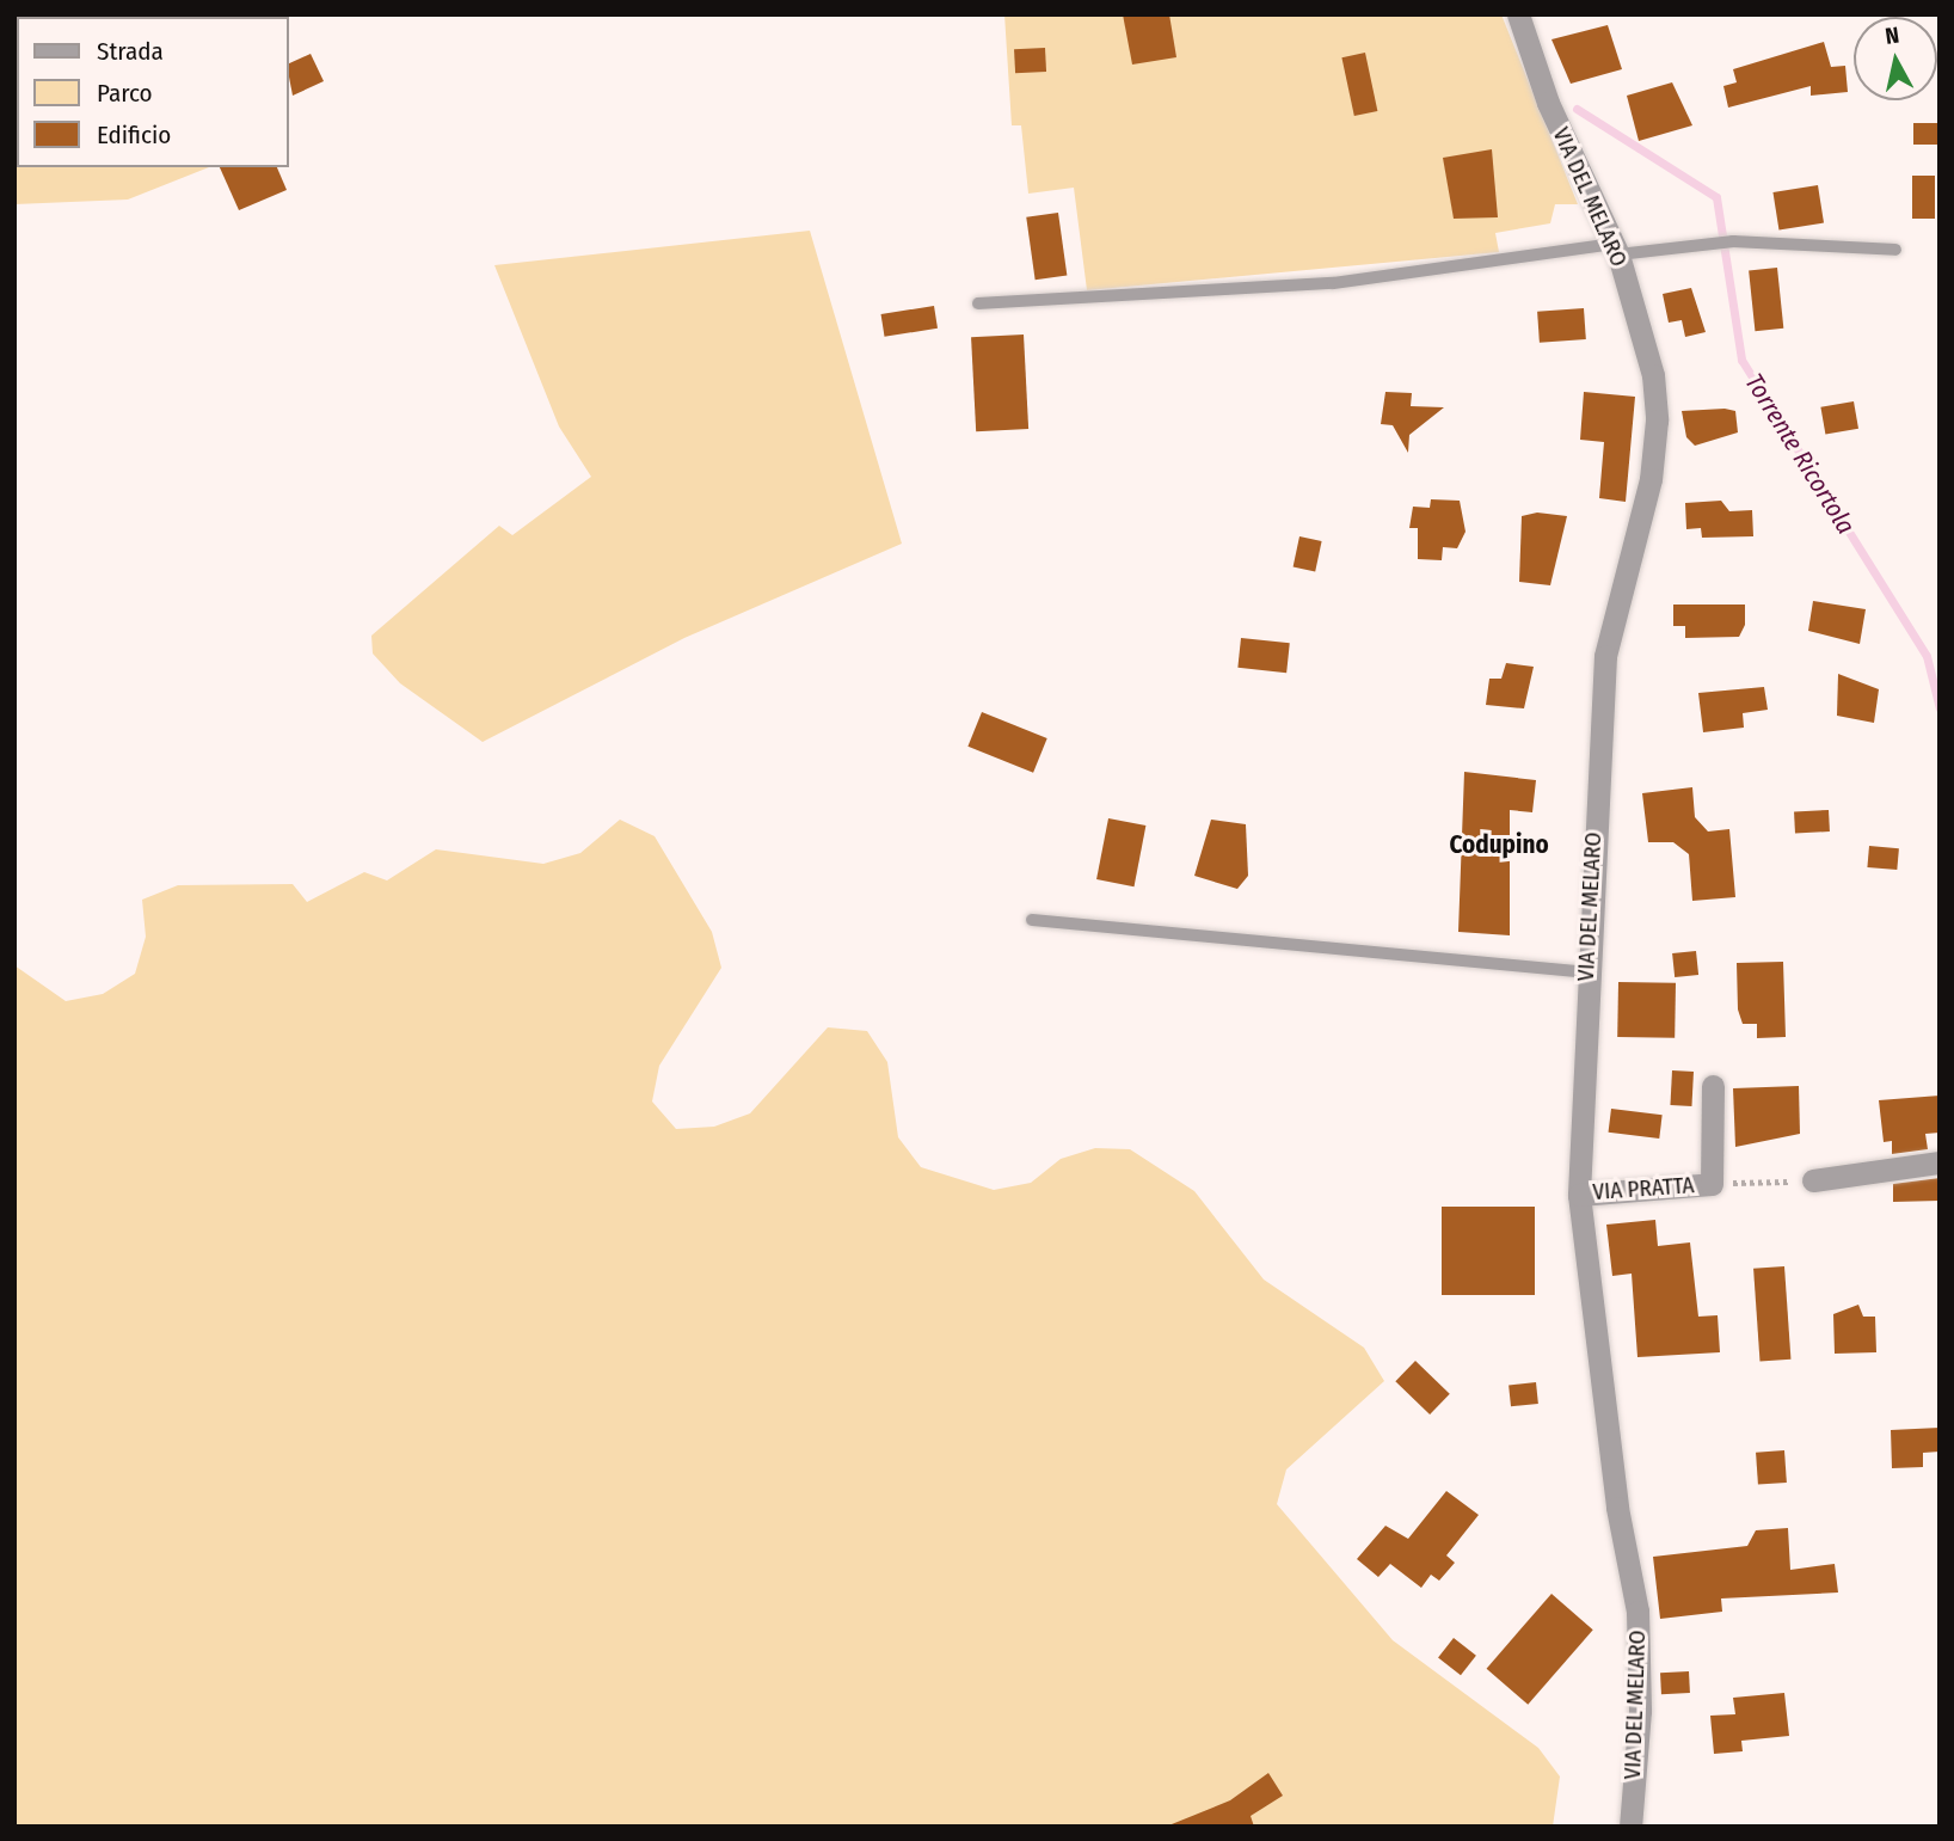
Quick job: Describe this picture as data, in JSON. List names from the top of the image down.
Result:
{
  "streets": {
    "street": ["VIA DEL MELARO", "VIA PRATTA"]
  },
  "crossings": [
    ["VIA DEL MELARO", "VIA PRATTA"]
  ],
  "districts": ["Codupino"],
  "water": ["Torrente Ricortola"],
  "legend": ["Strada", "Parco", "Edificio"],
  "north": "top"
}
